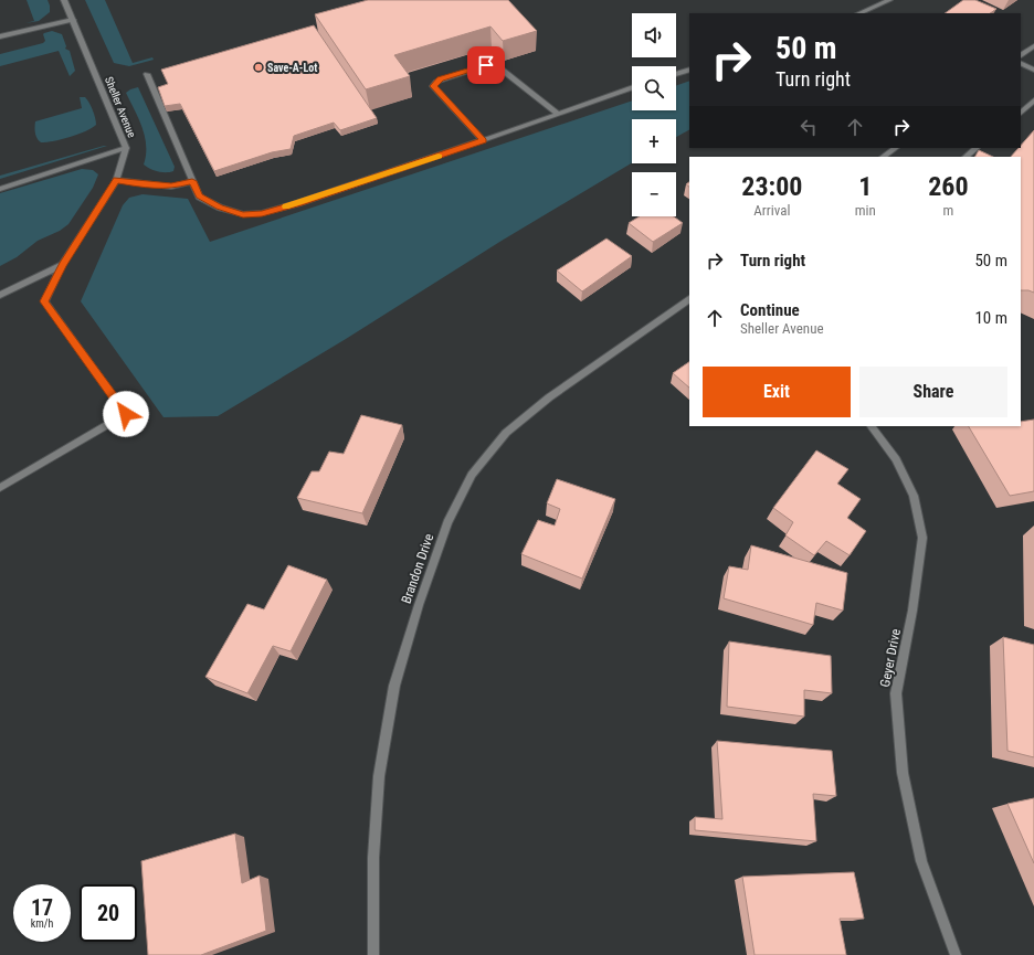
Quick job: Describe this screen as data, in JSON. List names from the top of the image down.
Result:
{
  "streets": {
    "street": ["Sheller Avenue", "Brandon Drive", "Geyer Drive"]
  },
  "places": ["Save-A-Lot"],
  "page": {
    "map_buttons": ["+", "−"],
    "turn": ["50 m", "Turn right"],
    "eta": [
      "23:00",
      "Arrival",
      "1",
      "min",
      "260",
      "m"
    ],
    "list": [
      {
        "name": "Turn right",
        "value": "50 m"
      },
      {
        "name": "Continue",
        "note": "Sheller Avenue",
        "value": "10 m"
      }
    ],
    "buttons": ["Exit", "Share"],
    "speed": "17 km/h",
    "limit": "20"
  }
}
